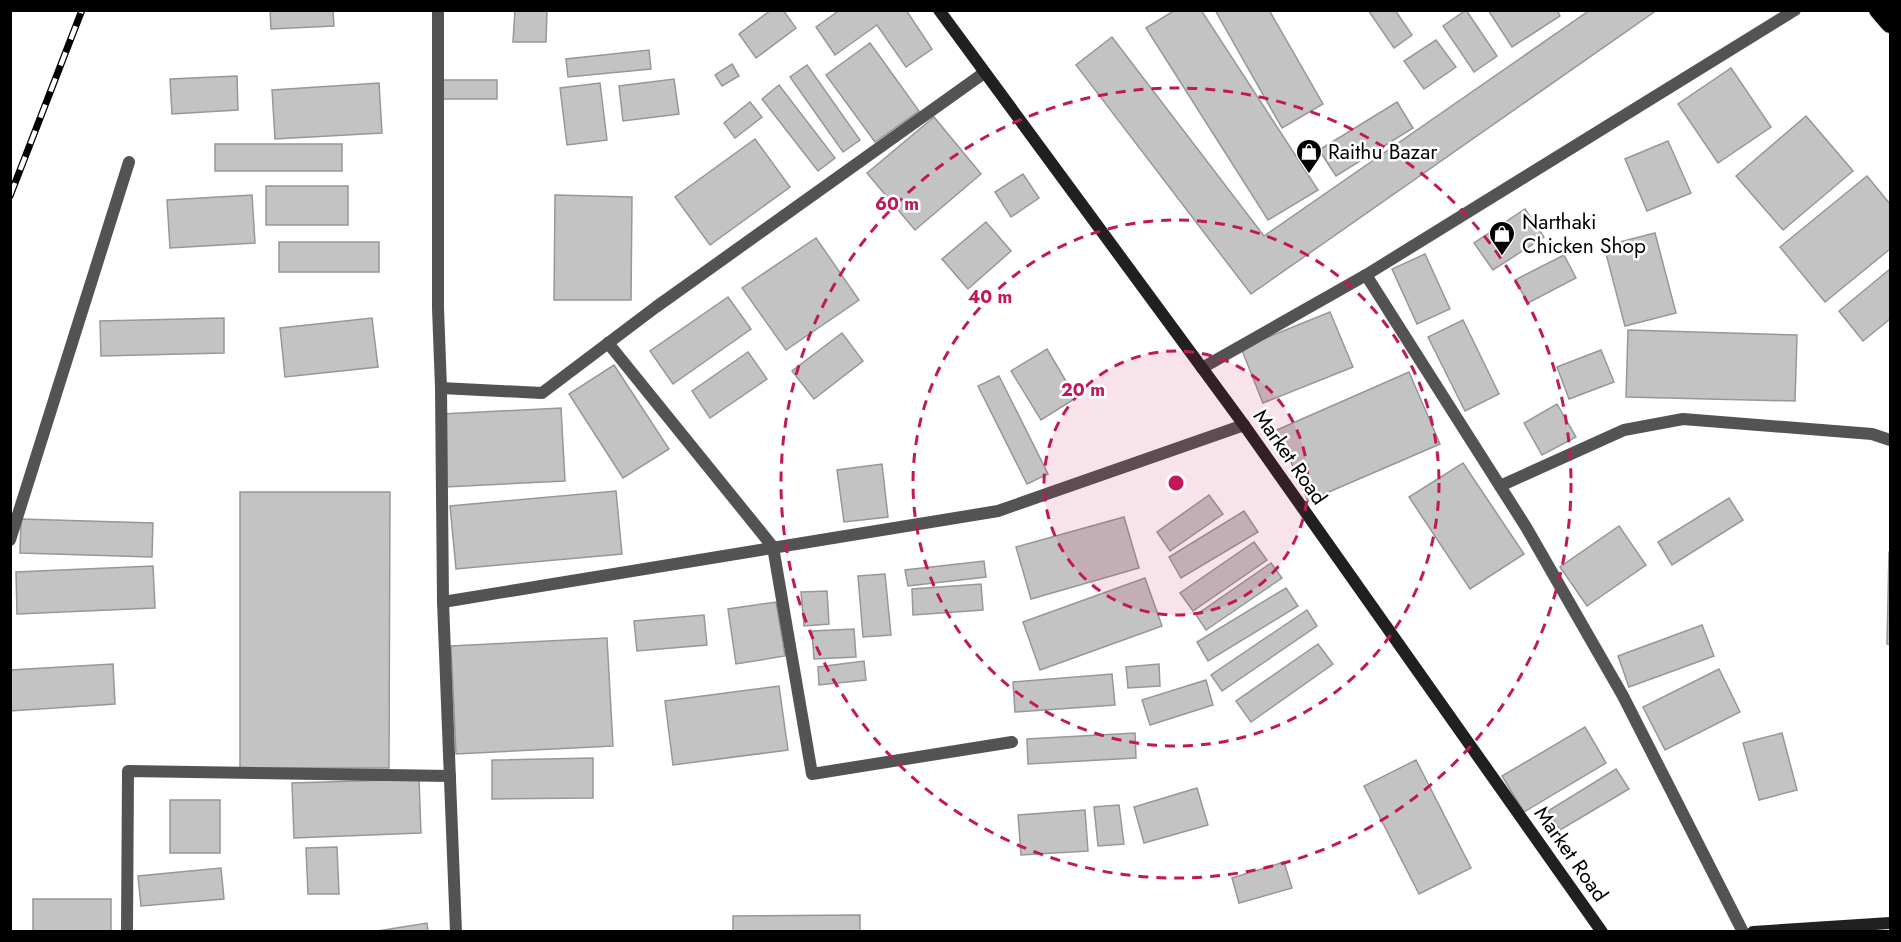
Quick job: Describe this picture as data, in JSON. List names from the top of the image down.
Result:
{
  "streets": {
    "street": ["Market Road"]
  },
  "places": {
    "shop": ["Raithu Bazar", "Narthaki Chicken Shop"]
  },
  "rings": ["60 m", "40 m", "20 m"]
}
